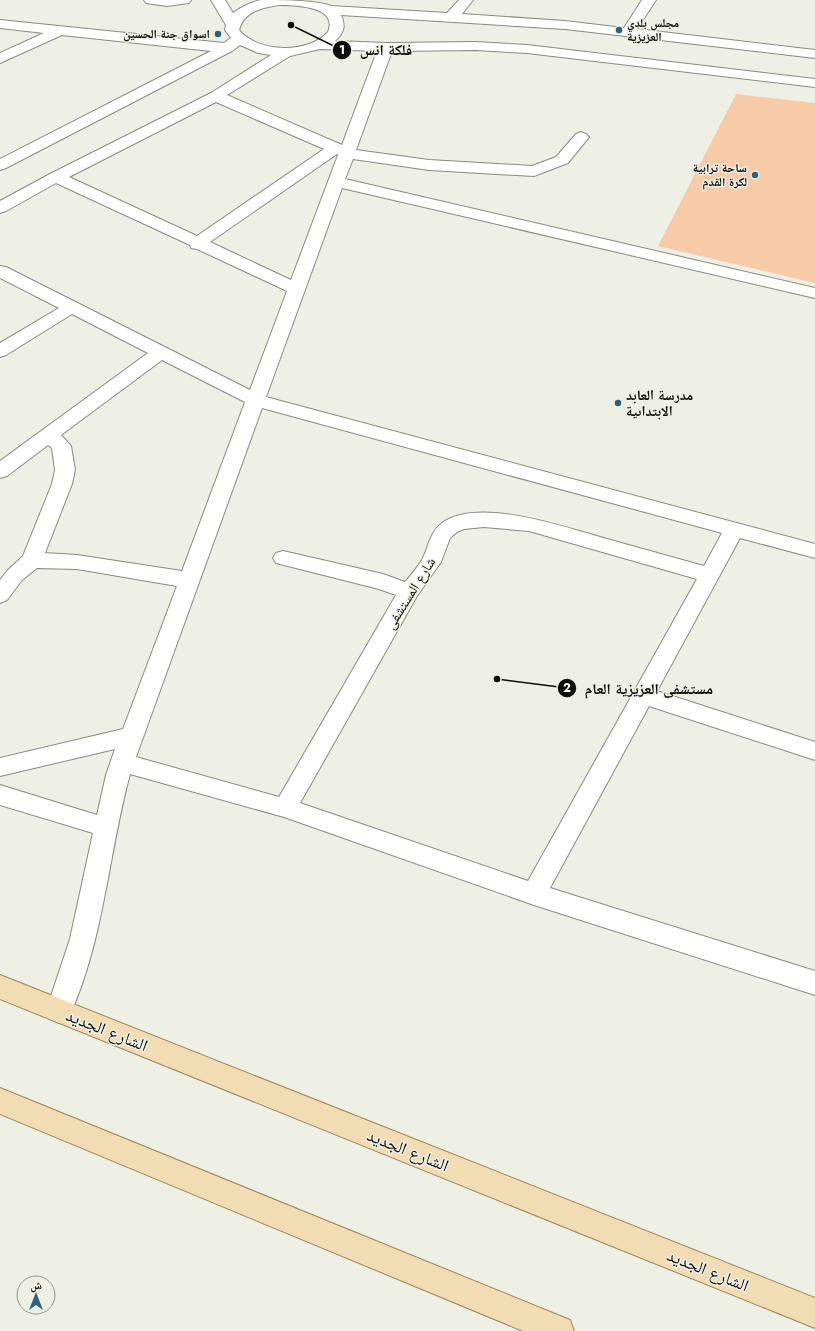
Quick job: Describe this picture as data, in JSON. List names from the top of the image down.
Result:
{
  "streets": {
    "main road": ["الشارع الجديد"],
    "street": ["شارع المستشفى"]
  },
  "places": [
    "فلكة انس",
    "مجلس بلدي العزيزية",
    "اسواق جنة الحسين",
    "ساحة ترابية لكرة القدم",
    "مدرسة العابد الابتداىية",
    "مستشفى العزيزية العام"
  ],
  "north": "top"
}
